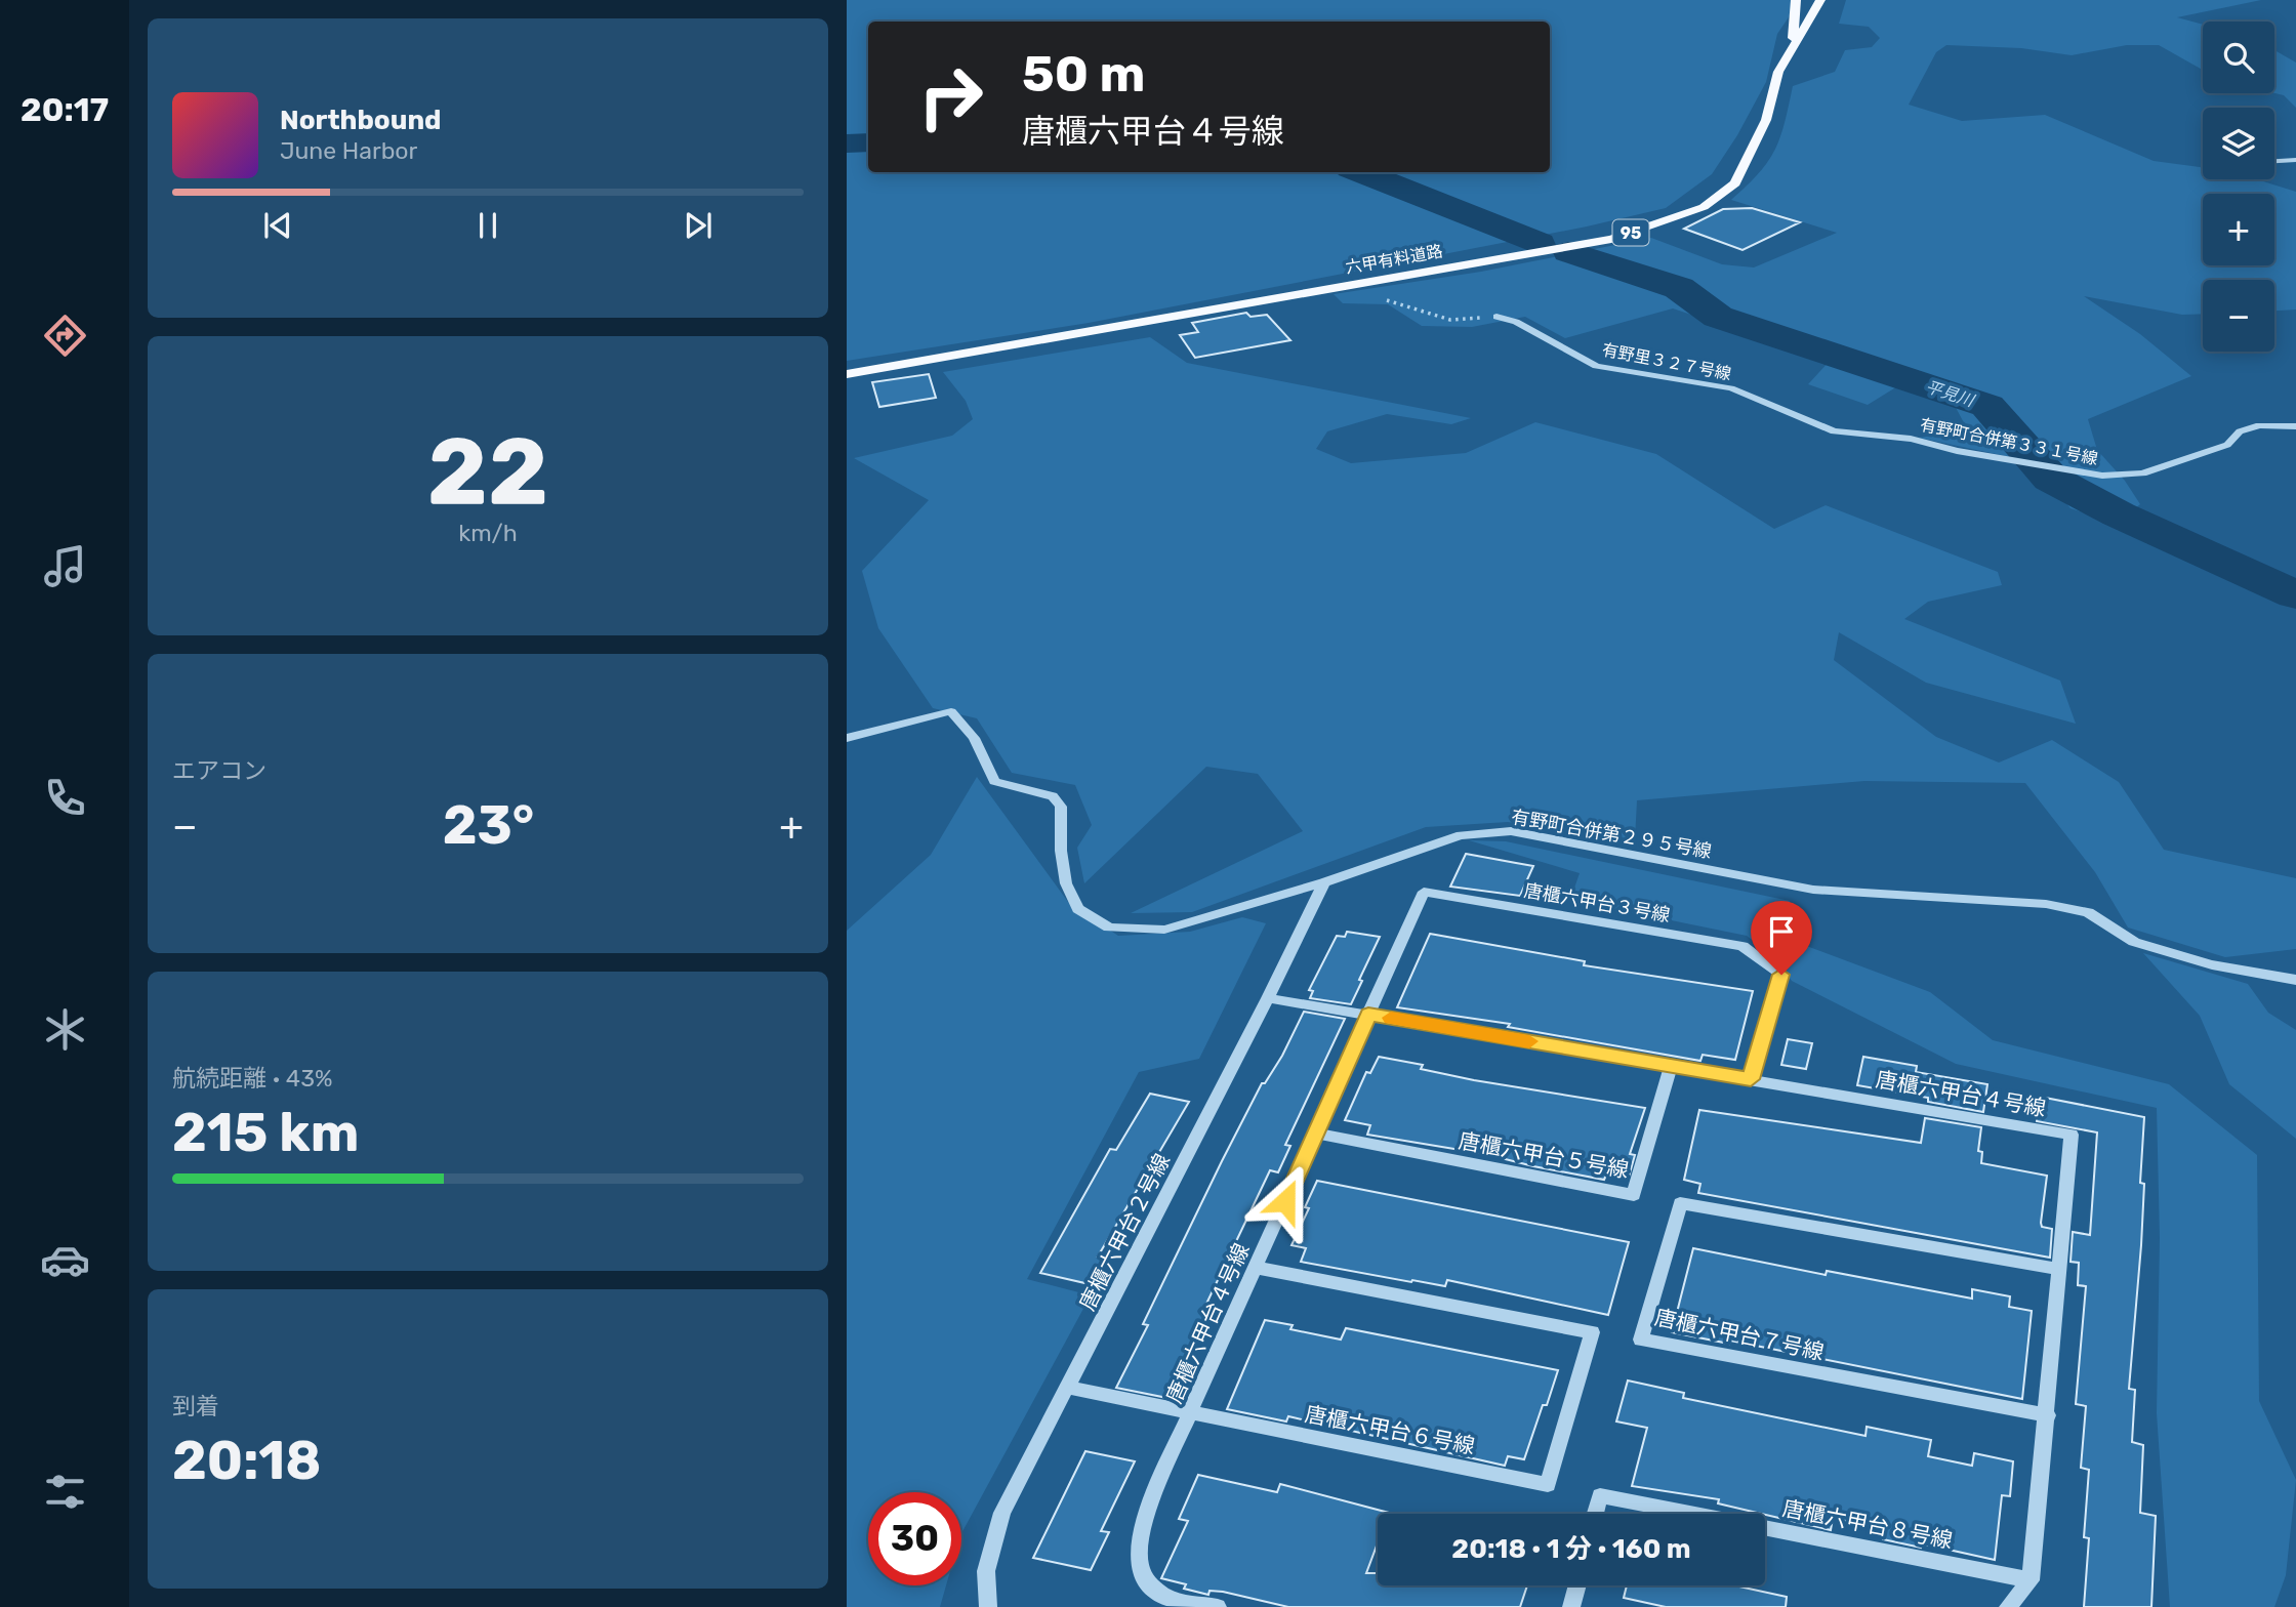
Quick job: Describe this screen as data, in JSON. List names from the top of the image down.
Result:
{
  "streets": {
    "main road": ["95", "六甲有料道路"],
    "street": [
      "有野里３２７号線",
      "有野町合併第３３１号線",
      "有野町合併第２９５号線",
      "唐櫃六甲台３号線",
      "唐櫃六甲台４号線",
      "唐櫃六甲台５号線",
      "唐櫃六甲台２号線",
      "唐櫃六甲台７号線",
      "唐櫃六甲台６号線",
      "唐櫃六甲台８号線"
    ]
  },
  "crossings": [
    ["95", "六甲有料道路"],
    ["有野里３２７号線", "有野町合併第３３１号線"],
    ["有野町合併第２９５号線", "唐櫃六甲台２号線"],
    ["唐櫃六甲台３号線", "唐櫃六甲台４号線"],
    ["唐櫃六甲台４号線", "唐櫃六甲台５号線"],
    ["唐櫃六甲台４号線", "唐櫃六甲台２号線"],
    ["唐櫃六甲台４号線", "唐櫃六甲台７号線"],
    ["唐櫃六甲台４号線", "唐櫃六甲台６号線"],
    ["唐櫃六甲台４号線", "唐櫃六甲台８号線"],
    ["唐櫃六甲台２号線", "唐櫃六甲台６号線"]
  ],
  "water": ["平見川"],
  "page": {
    "tabs": "20:17",
    "map_buttons": ["+", "−"],
    "turn": ["50 m", "唐櫃六甲台４号線"],
    "song": ["Northbound", "June Harbor"],
    "tile": [
      ["22", "km/h"],
      "エアコン",
      ["航続距離 · 43%", "215 km"],
      ["到着", "20:18"]
    ],
    "heat": ["−", "23°", "+"],
    "limit": "30",
    "trip": "20:18 · 1 分 · 160 m"
  }
}
